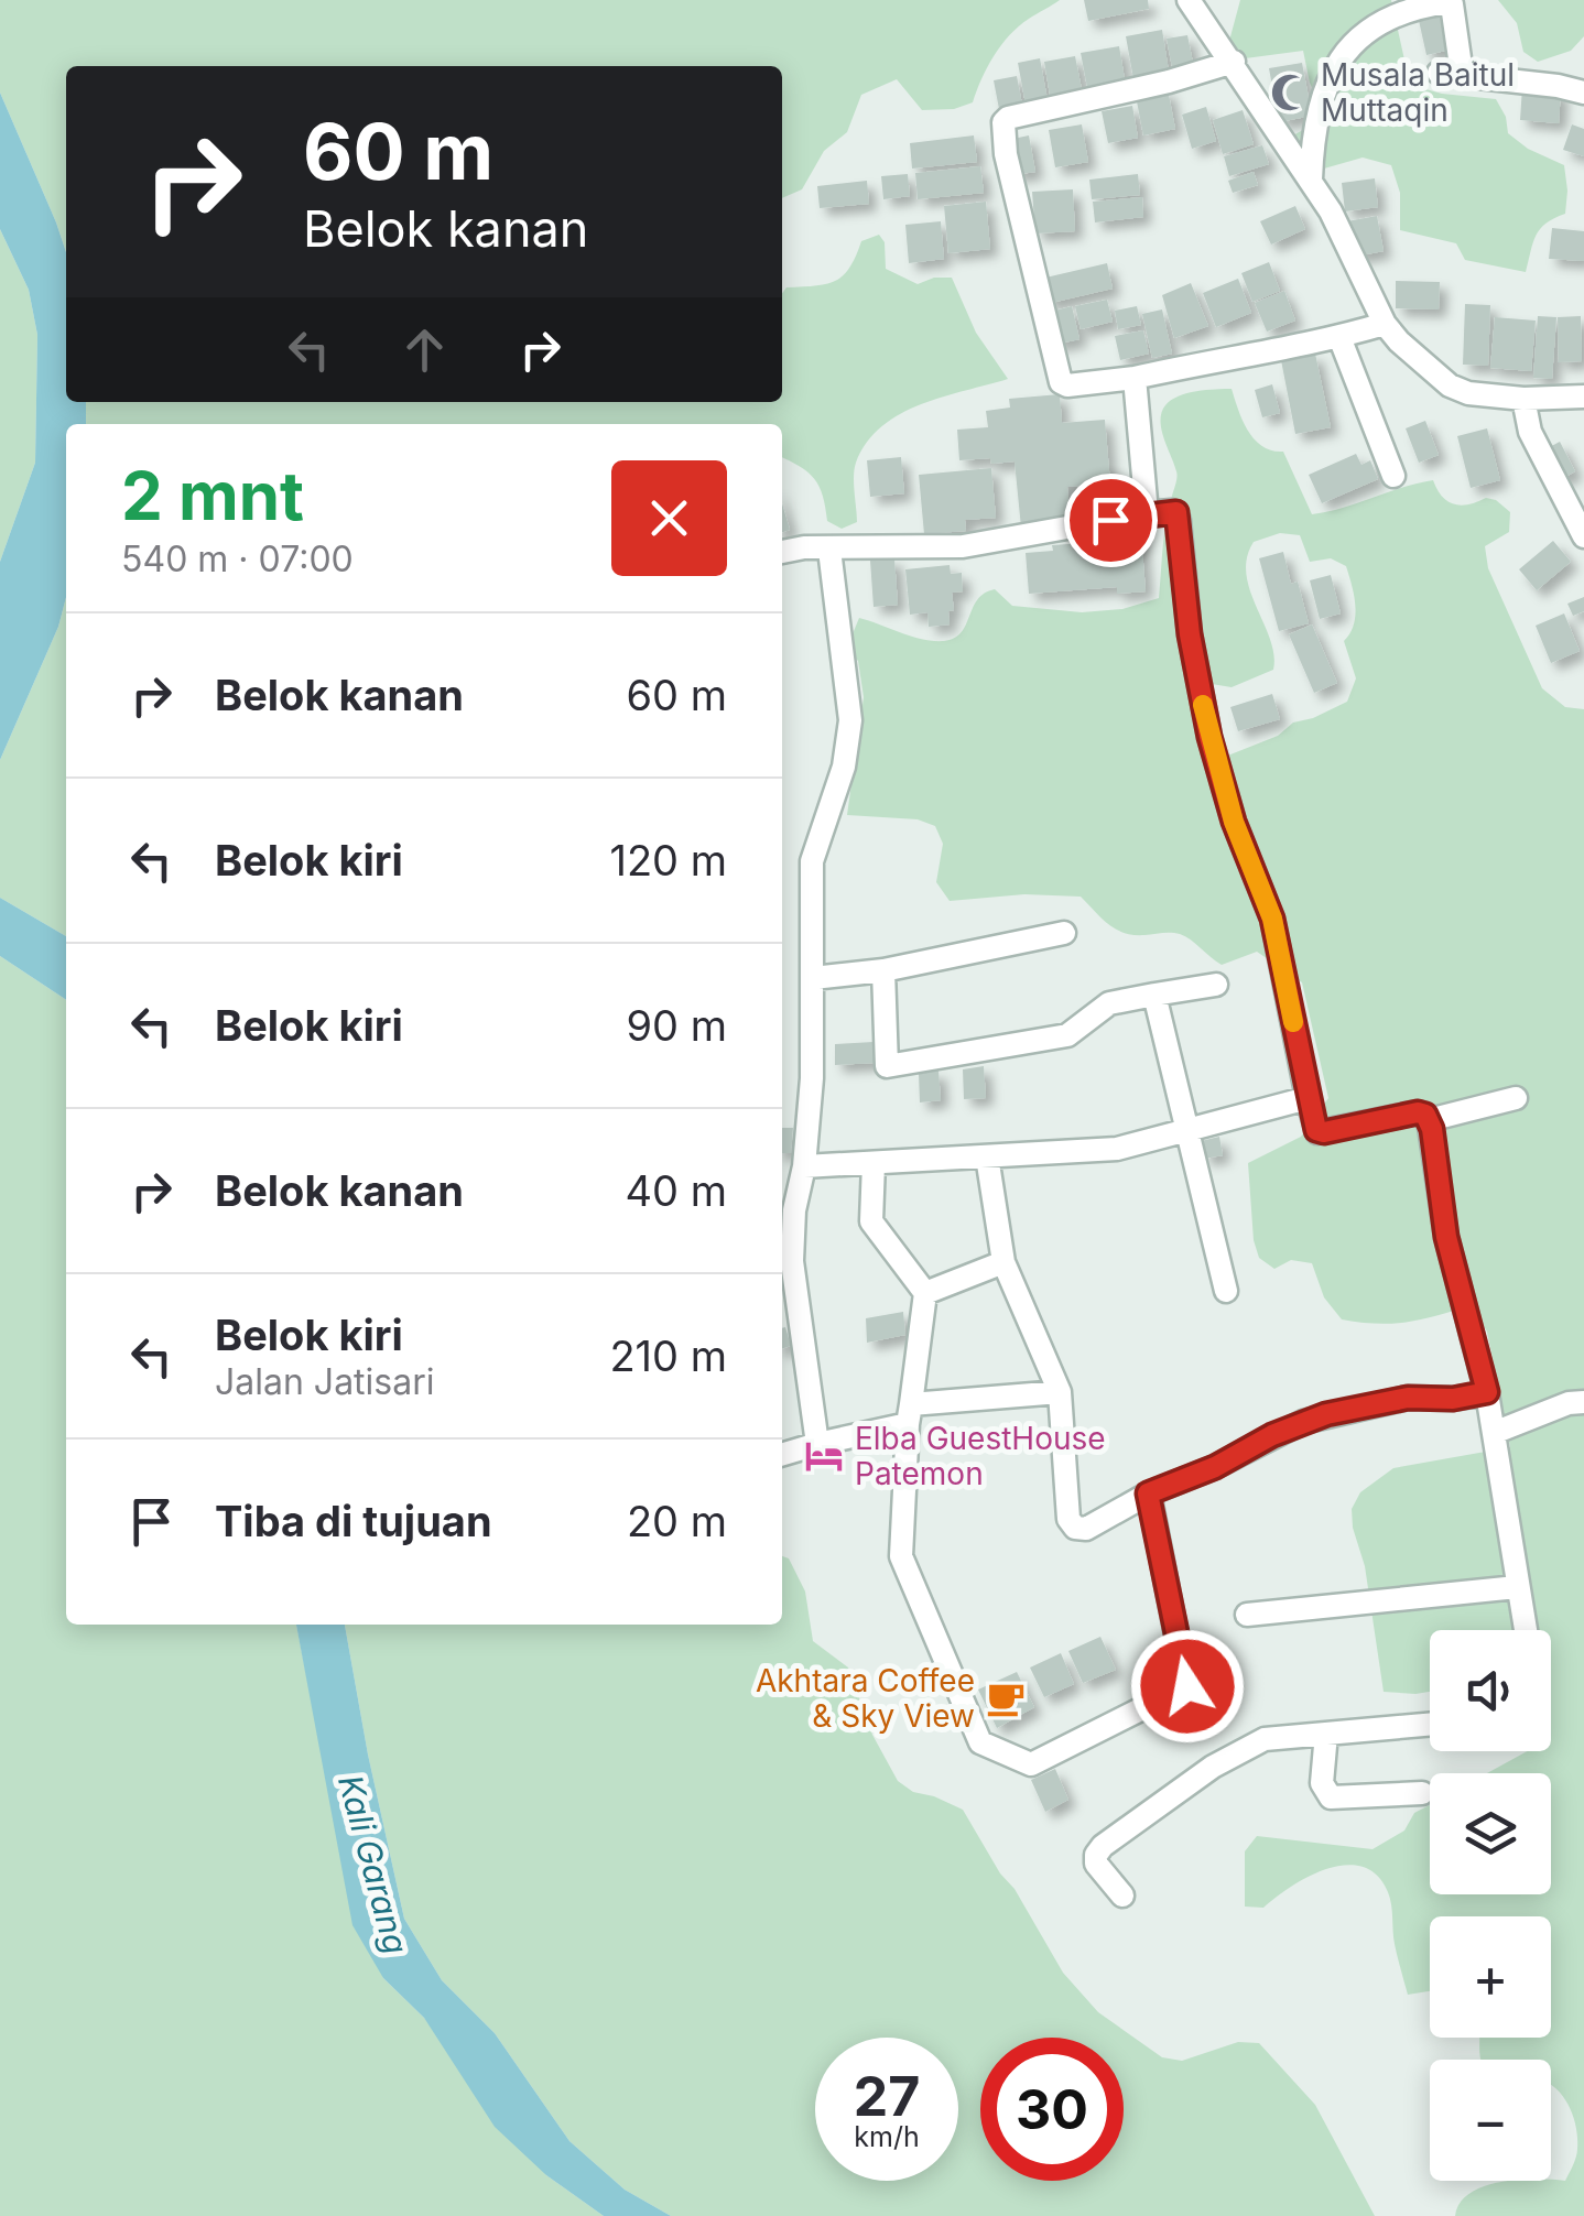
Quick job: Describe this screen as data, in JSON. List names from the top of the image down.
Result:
{
  "water": ["Kali Garang"],
  "places": {
    "mosque": ["Musala Baitul Muttaqin"],
    "hotel": ["Elba GuestHouse Patemon"],
    "cafe": ["Akhtara Coffee & Sky View"]
  },
  "page": {
    "turn": ["60 m", "Belok kanan"],
    "heading": ["2 mnt", "540 m · 07:00"],
    "list": [
      {
        "name": "Belok kanan",
        "value": "60 m"
      },
      {
        "name": "Belok kiri",
        "value": "120 m"
      },
      {
        "name": "Belok kiri",
        "value": "90 m"
      },
      {
        "name": "Belok kanan",
        "value": "40 m"
      },
      {
        "name": "Belok kiri",
        "note": "Jalan Jatisari",
        "value": "210 m"
      },
      {
        "name": "Tiba di tujuan",
        "value": "20 m"
      }
    ],
    "map_buttons": ["+", "−"],
    "speed": "27 km/h",
    "limit": "30"
  }
}
